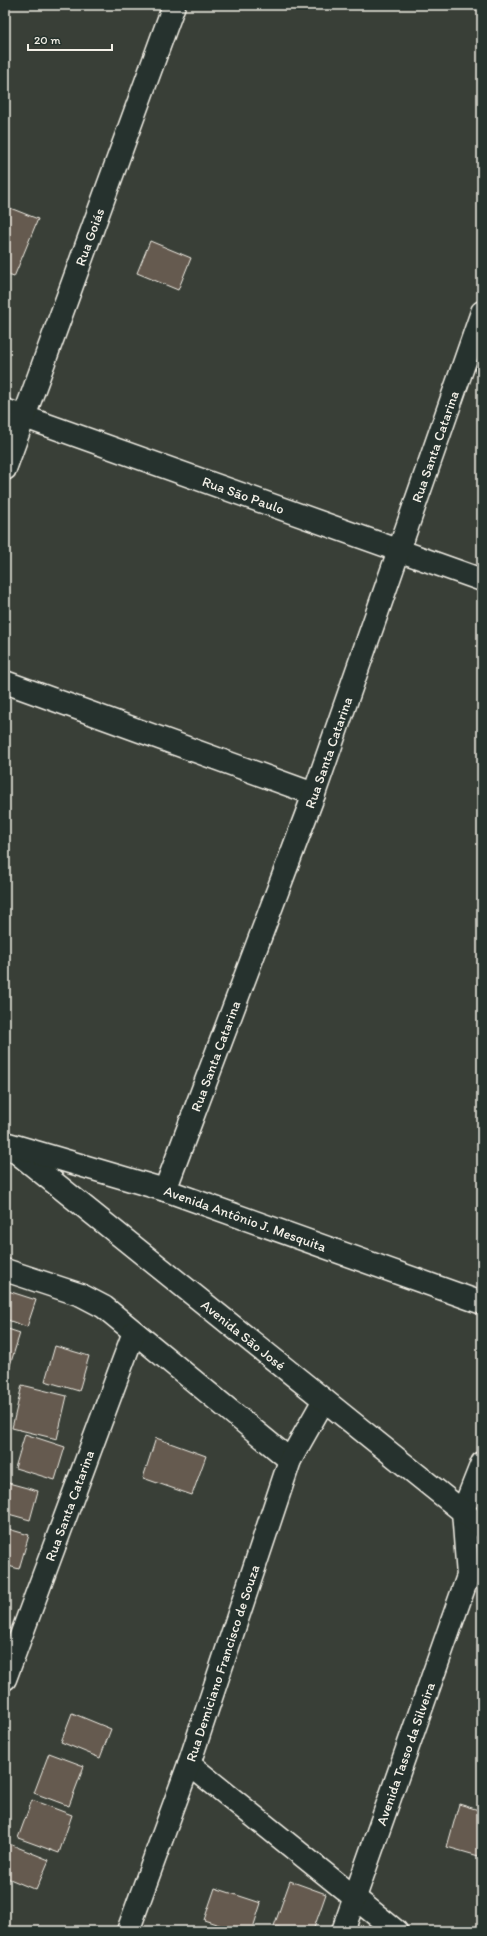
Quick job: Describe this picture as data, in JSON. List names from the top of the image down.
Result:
{
  "streets": {
    "street": [
      "Rua Goiás",
      "Rua Santa Catarina",
      "Rua São Paulo",
      "Avenida Antônio J. Mesquita",
      "Avenida São José",
      "Rua Demiciano Francisco de Souza",
      "Avenida Tasso da Silveira"
    ]
  },
  "crossings": [
    ["Rua Goiás", "Rua São Paulo"],
    ["Rua Santa Catarina", "Rua São Paulo"],
    ["Rua Santa Catarina", "Avenida Antônio J. Mesquita"],
    ["Avenida Antônio J. Mesquita", "Avenida São José"],
    ["Avenida São José", "Rua Demiciano Francisco de Souza"],
    ["Avenida São José", "Avenida Tasso da Silveira"]
  ],
  "scale_bar": "20 m"
}
